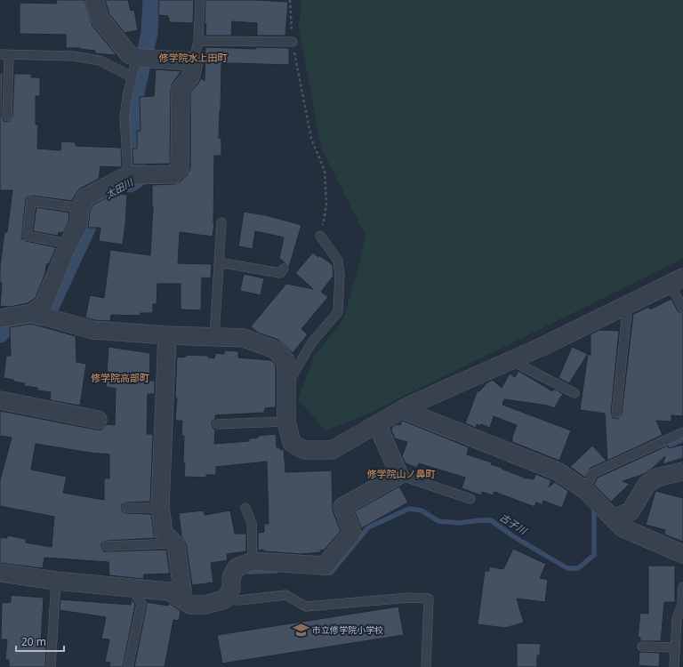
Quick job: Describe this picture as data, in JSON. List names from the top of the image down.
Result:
{
  "districts": ["修学院水上田町", "修学院高部町", "修学院山ノ鼻町"],
  "water": ["太田川", "古子川"],
  "places": {
    "school or university": ["市立修学院小学校"]
  },
  "scale_bar": "20 m"
}
